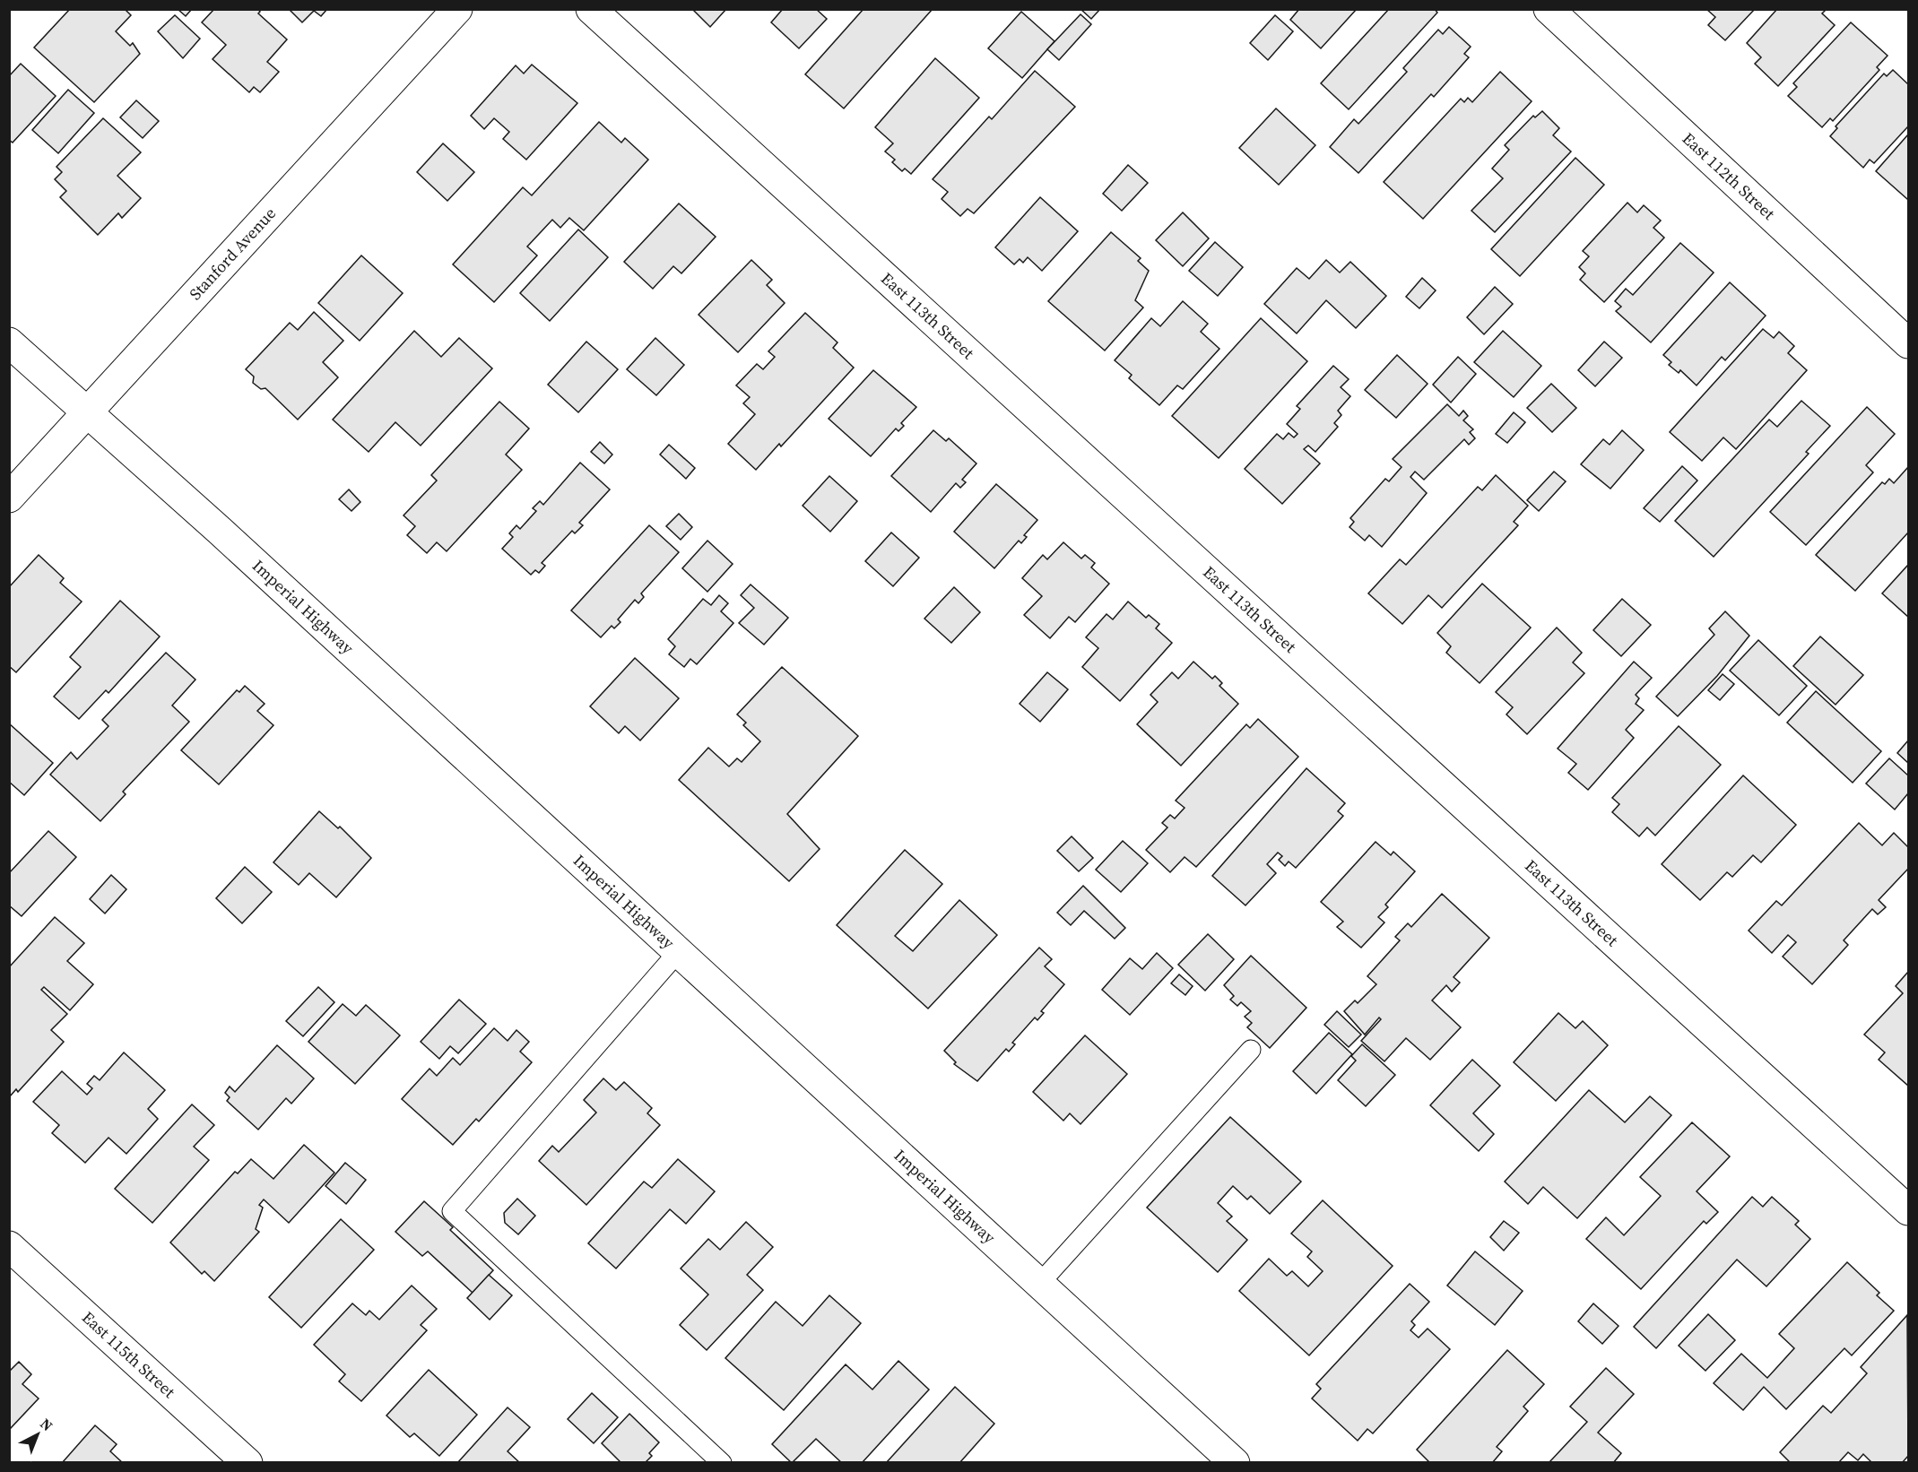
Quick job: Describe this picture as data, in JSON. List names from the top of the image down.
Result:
{
  "streets": {
    "street": [
      "East 112th Street",
      "Stanford Avenue",
      "East 113th Street",
      "Imperial Highway",
      "East 115th Street"
    ]
  },
  "crossings": [
    ["Stanford Avenue", "Imperial Highway"]
  ],
  "north": "top right"
}
